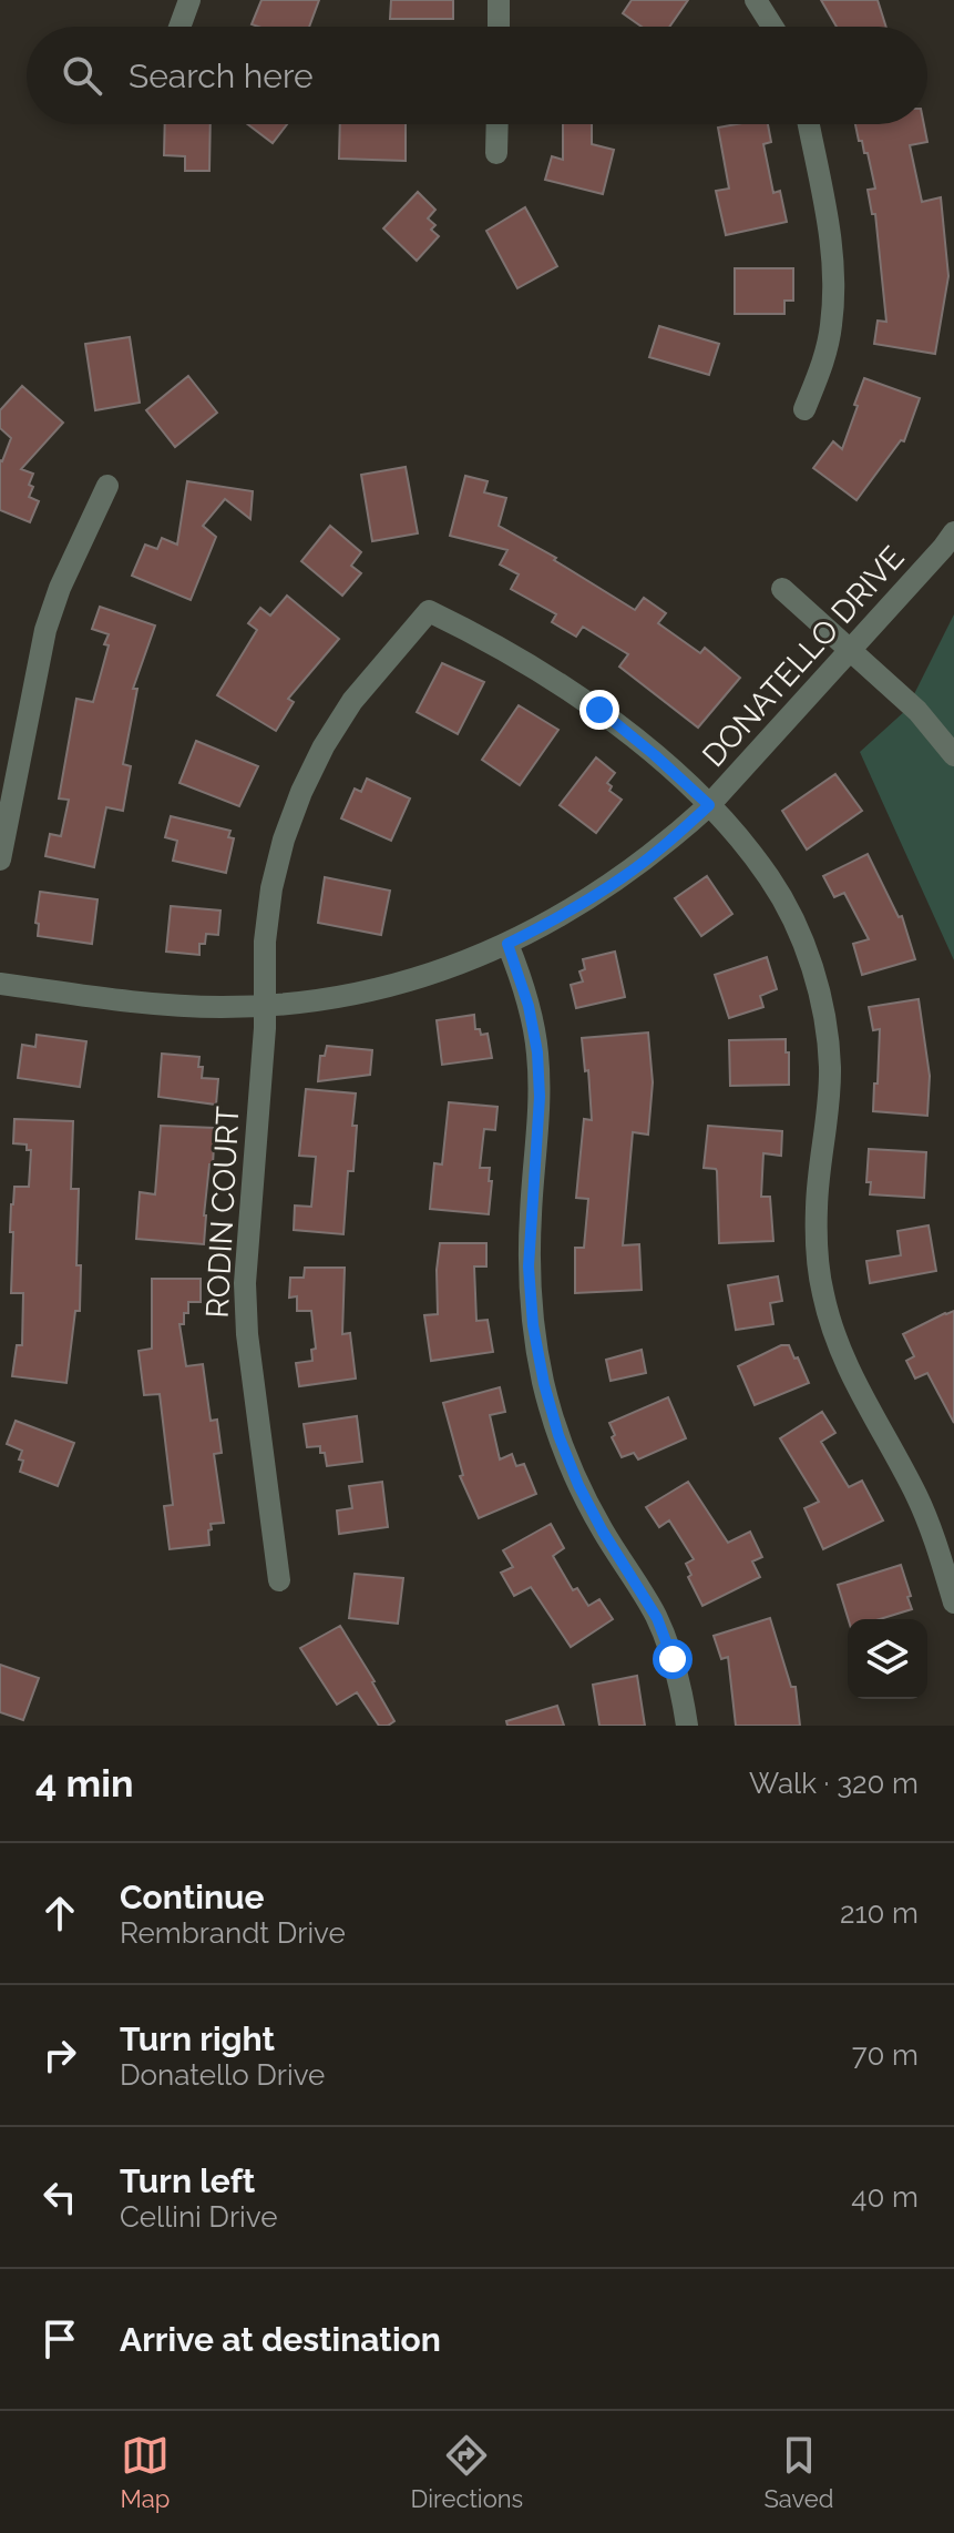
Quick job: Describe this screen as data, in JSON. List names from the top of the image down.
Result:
{
  "streets": {
    "street": ["DONATELLO DRIVE", "RODIN COURT"]
  },
  "crossings": [
    ["DONATELLO DRIVE", "RODIN COURT"]
  ],
  "page": {
    "search": "Search here",
    "heading": ["4 min", "Walk · 320 m"],
    "list": [
      ["Continue", "Rembrandt Drive", "210 m"],
      ["Turn right", "Donatello Drive", "70 m"],
      ["Turn left", "Cellini Drive", "40 m"],
      "Arrive at destination"
    ],
    "nav": ["Map", "Directions", "Saved"]
  }
}
